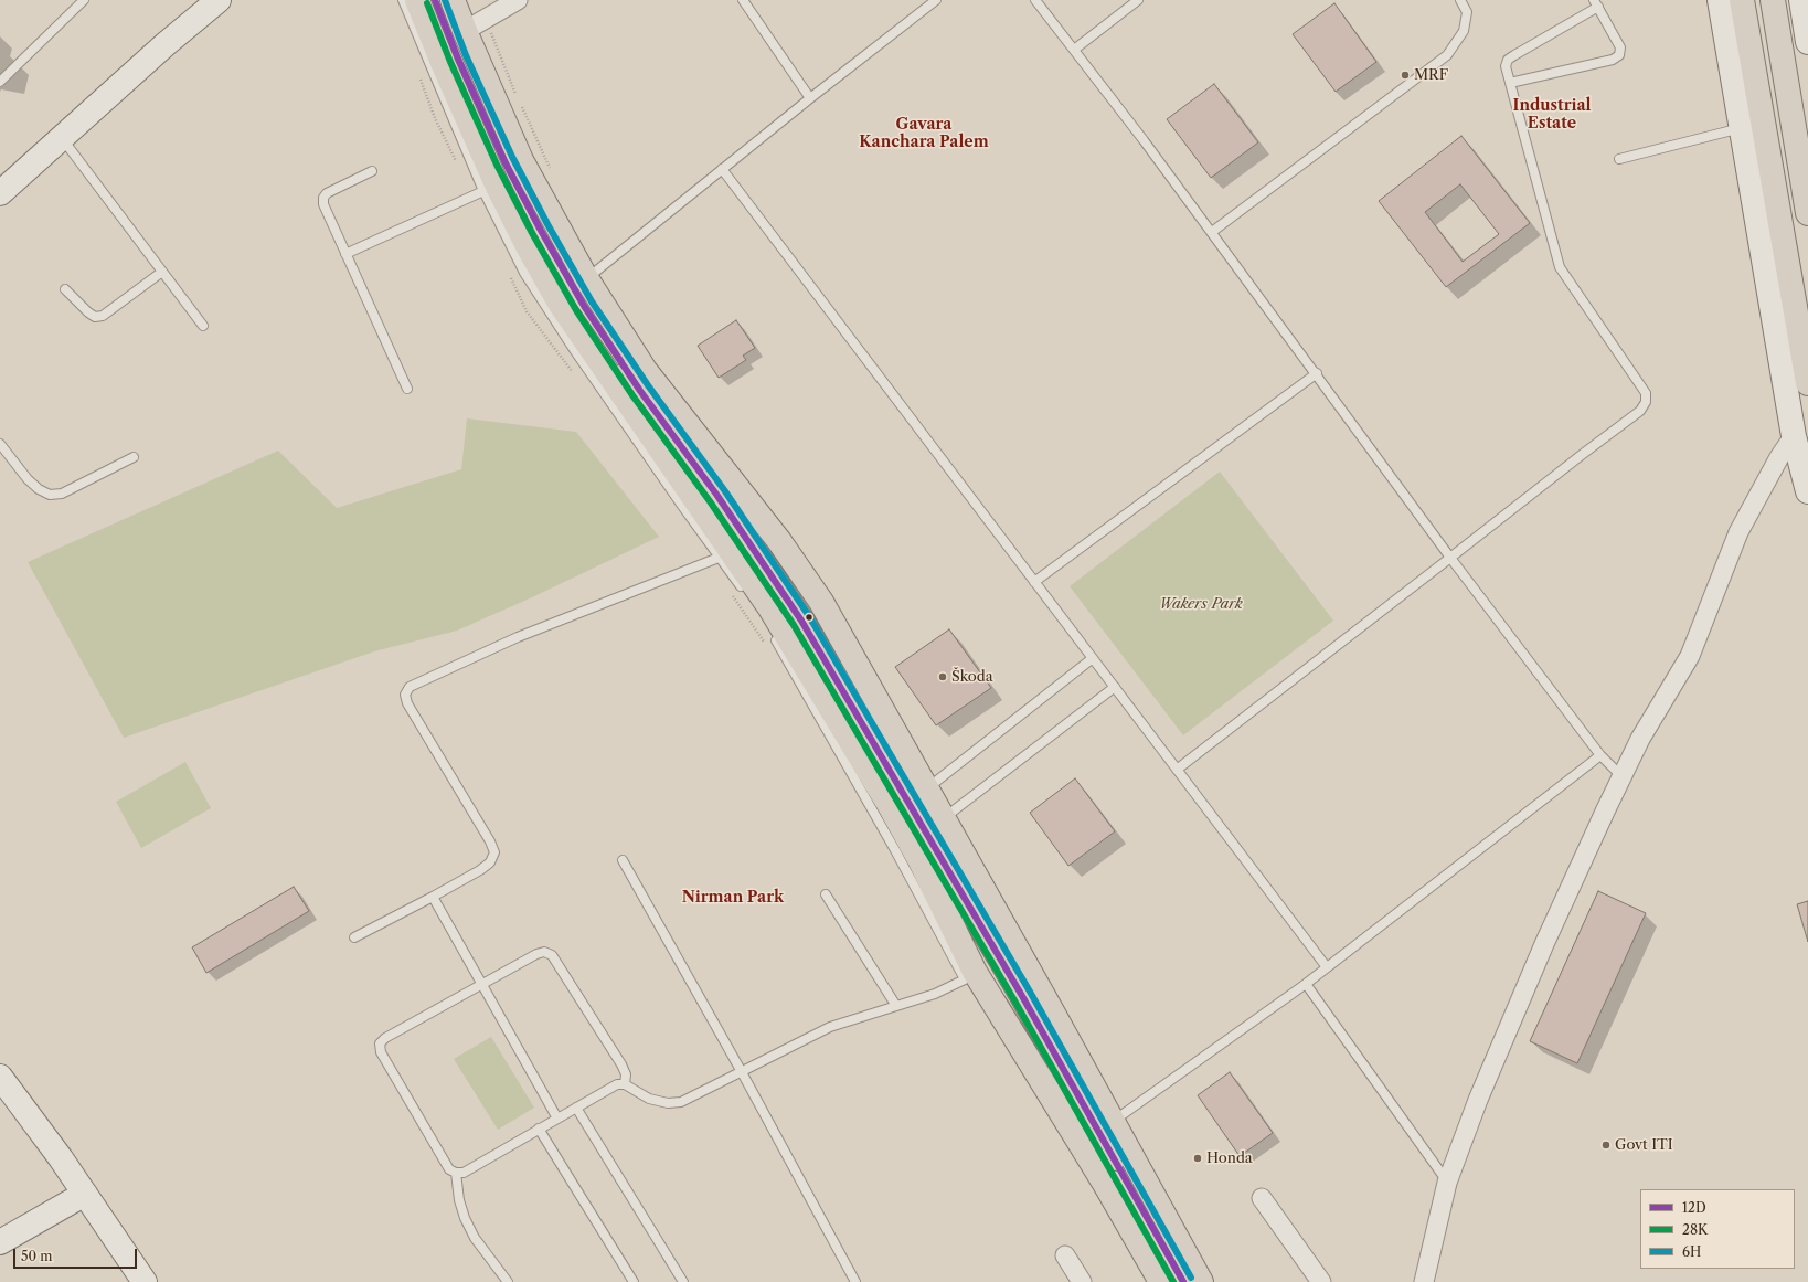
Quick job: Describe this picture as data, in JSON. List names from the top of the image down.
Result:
{
  "districts": ["Industrial Estate", "Gavara Kanchara Palem", "Nirman Park"],
  "parks": ["Wakers Park"],
  "places": [
    "MRF",
    "Škoda",
    "Govt ITI",
    "Honda"
  ],
  "lines": ["transit line 12D", "transit line 6H", "transit line 28K"],
  "legend": ["12D", "28K", "6H"],
  "scale_bar": "50 m"
}
